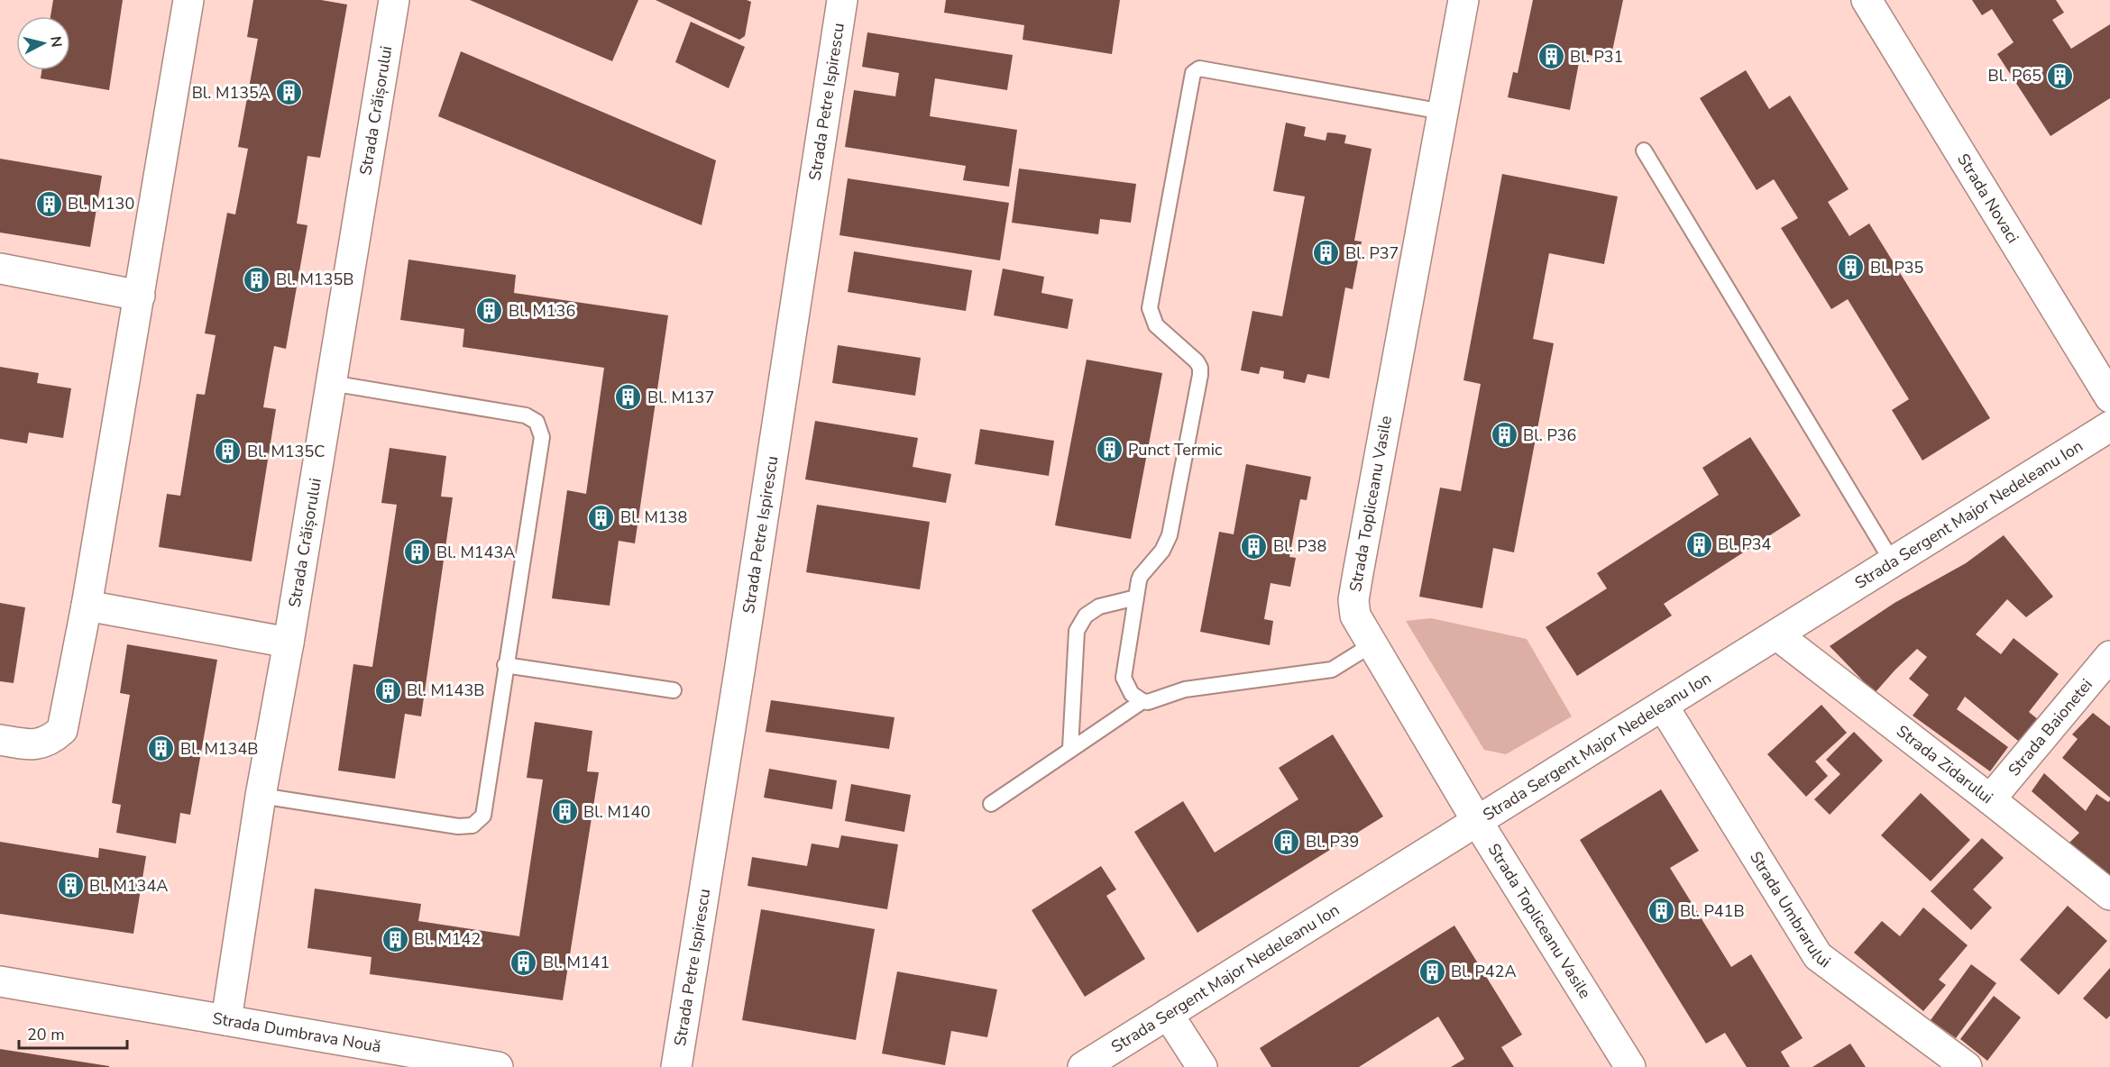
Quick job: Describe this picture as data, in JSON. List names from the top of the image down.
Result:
{
  "streets": {
    "street": [
      "Strada Petre Ispirescu",
      "Strada Crăișorului",
      "Strada Novaci",
      "Strada Topliceanu Vasile",
      "Strada Sergent Major Nedeleanu Ion",
      "Strada Baionetei",
      "Strada Zidarului",
      "Strada Umbrarului",
      "Strada Dumbrava Nouă"
    ]
  },
  "crossings": [
    ["Strada Crăișorului", "Strada Dumbrava Nouă"],
    ["Strada Topliceanu Vasile", "Strada Sergent Major Nedeleanu Ion"],
    ["Strada Sergent Major Nedeleanu Ion", "Strada Zidarului"],
    ["Strada Sergent Major Nedeleanu Ion", "Strada Umbrarului"],
    ["Strada Baionetei", "Strada Zidarului"]
  ],
  "places": {
    "building": [
      "Bl. P31",
      "Bl. P65",
      "Bl. M135A",
      "Bl. M130",
      "Bl. P37",
      "Bl. P35",
      "Bl. M135B",
      "Bl. M136",
      "Bl. M137",
      "Bl. P36",
      "Punct Termic",
      "Bl. M135C",
      "Bl. M138",
      "Bl. P34",
      "Bl. P38",
      "Bl. M143A",
      "Bl. M143B",
      "Bl. M134B",
      "Bl. M140",
      "Bl. P39",
      "Bl. M134A",
      "Bl. P41B",
      "Bl. M142",
      "Bl. M141",
      "Bl. P42A"
    ]
  },
  "scale_bar": "20 m",
  "north": "right"
}
